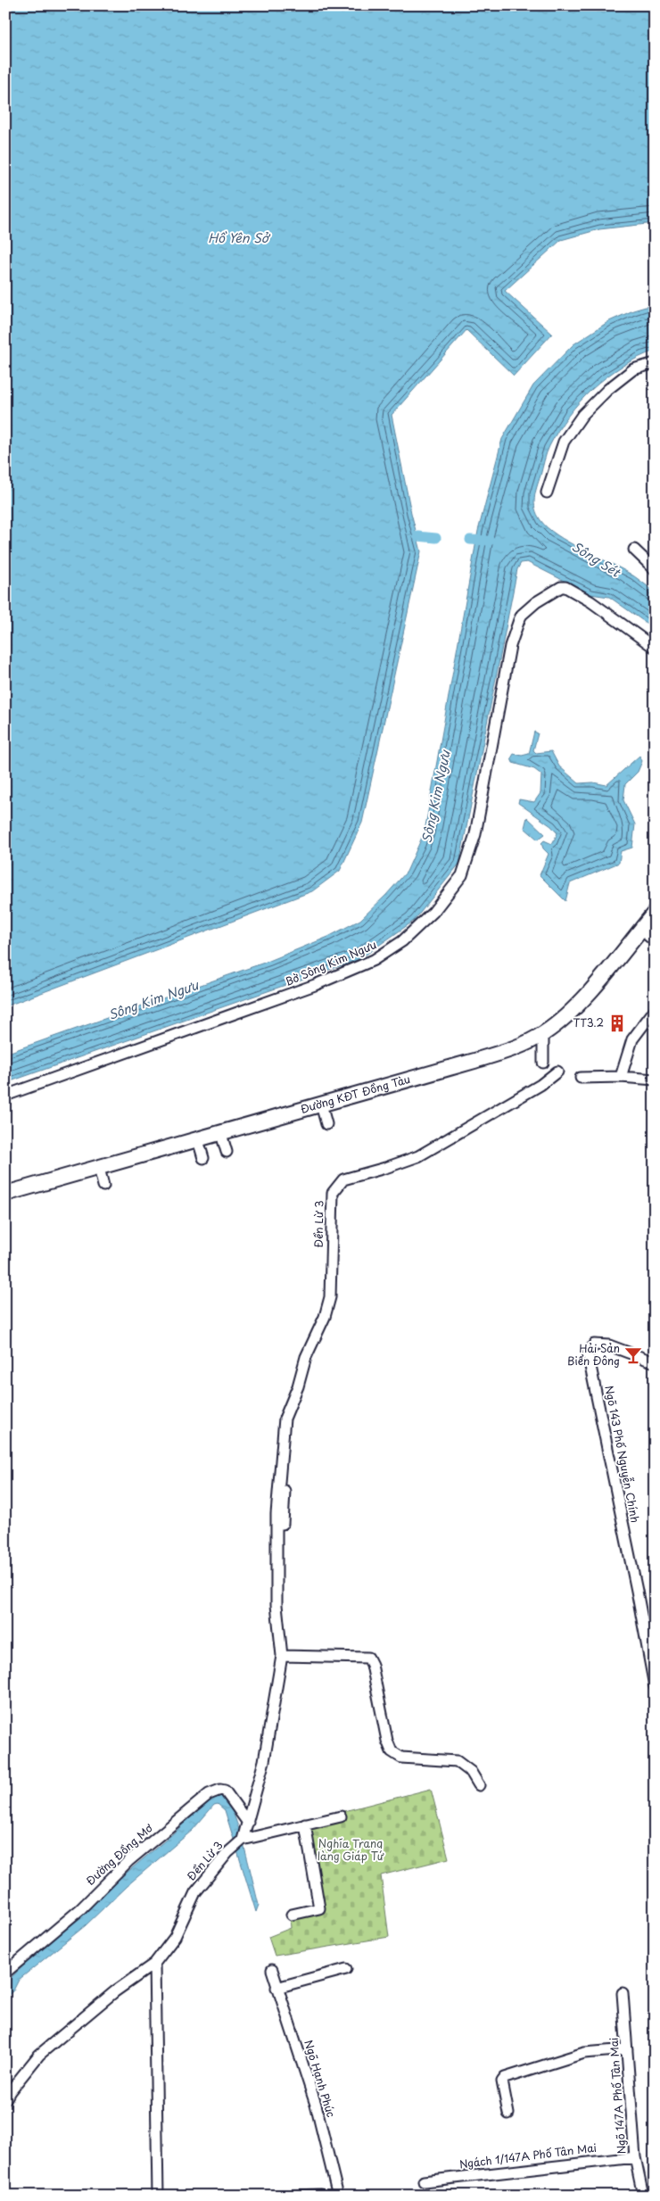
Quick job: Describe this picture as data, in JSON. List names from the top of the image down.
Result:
{
  "streets": {
    "main road": ["Đường KĐT Đồng Tàu"],
    "street": [
      "Bờ Sông Kim Ngưu",
      "Đền Lừ 3",
      "Ngõ 143 Phố Nguyễn Chính",
      "Đường Đồng Mơ",
      "Ngõ Hạnh Phúc",
      "Ngõ 147A Phố Tân Mai",
      "Ngách 1/147A Phố Tân Mai"
    ]
  },
  "crossings": [
    ["Đền Lừ 3", "Đường Đồng Mơ"],
    ["Ngõ 147A Phố Tân Mai", "Ngách 1/147A Phố Tân Mai"]
  ],
  "water": ["Hồ Yên Sở", "Sông Sét", "Sông Kim Ngưu"],
  "parks": ["Nghĩa Trang làng Giáp Tứ"],
  "places": {
    "building": ["TT3.2"],
    "bar": ["Hải Sản Biển Đông"]
  }
}
